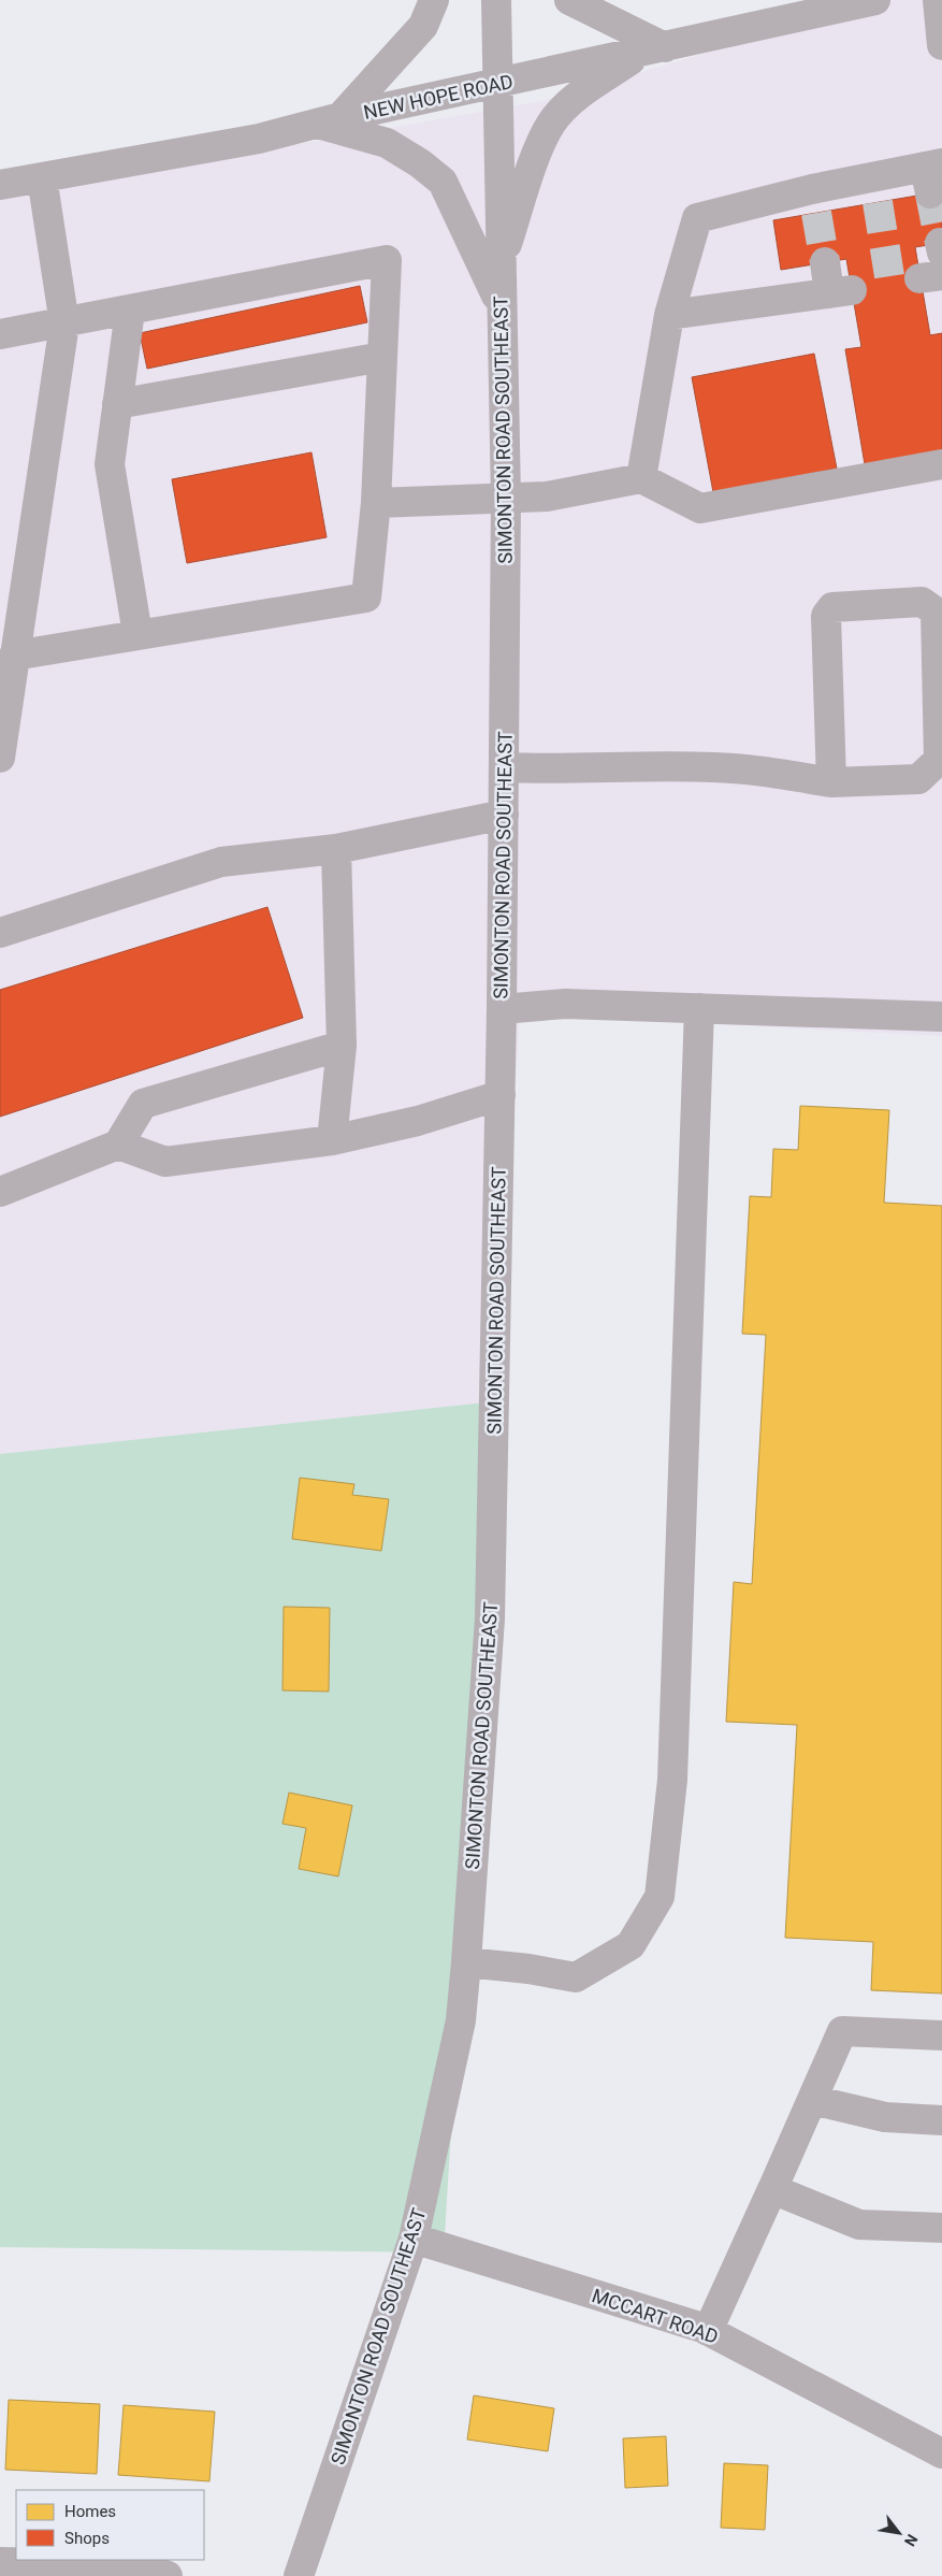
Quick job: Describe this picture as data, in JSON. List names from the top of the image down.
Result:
{
  "streets": {
    "street": ["NEW HOPE ROAD", "SIMONTON ROAD SOUTHEAST", "MCCART ROAD"]
  },
  "crossings": [
    ["NEW HOPE ROAD", "SIMONTON ROAD SOUTHEAST"],
    ["SIMONTON ROAD SOUTHEAST", "MCCART ROAD"]
  ],
  "legend": ["Homes", "Shops"],
  "north": "bottom right"
}
